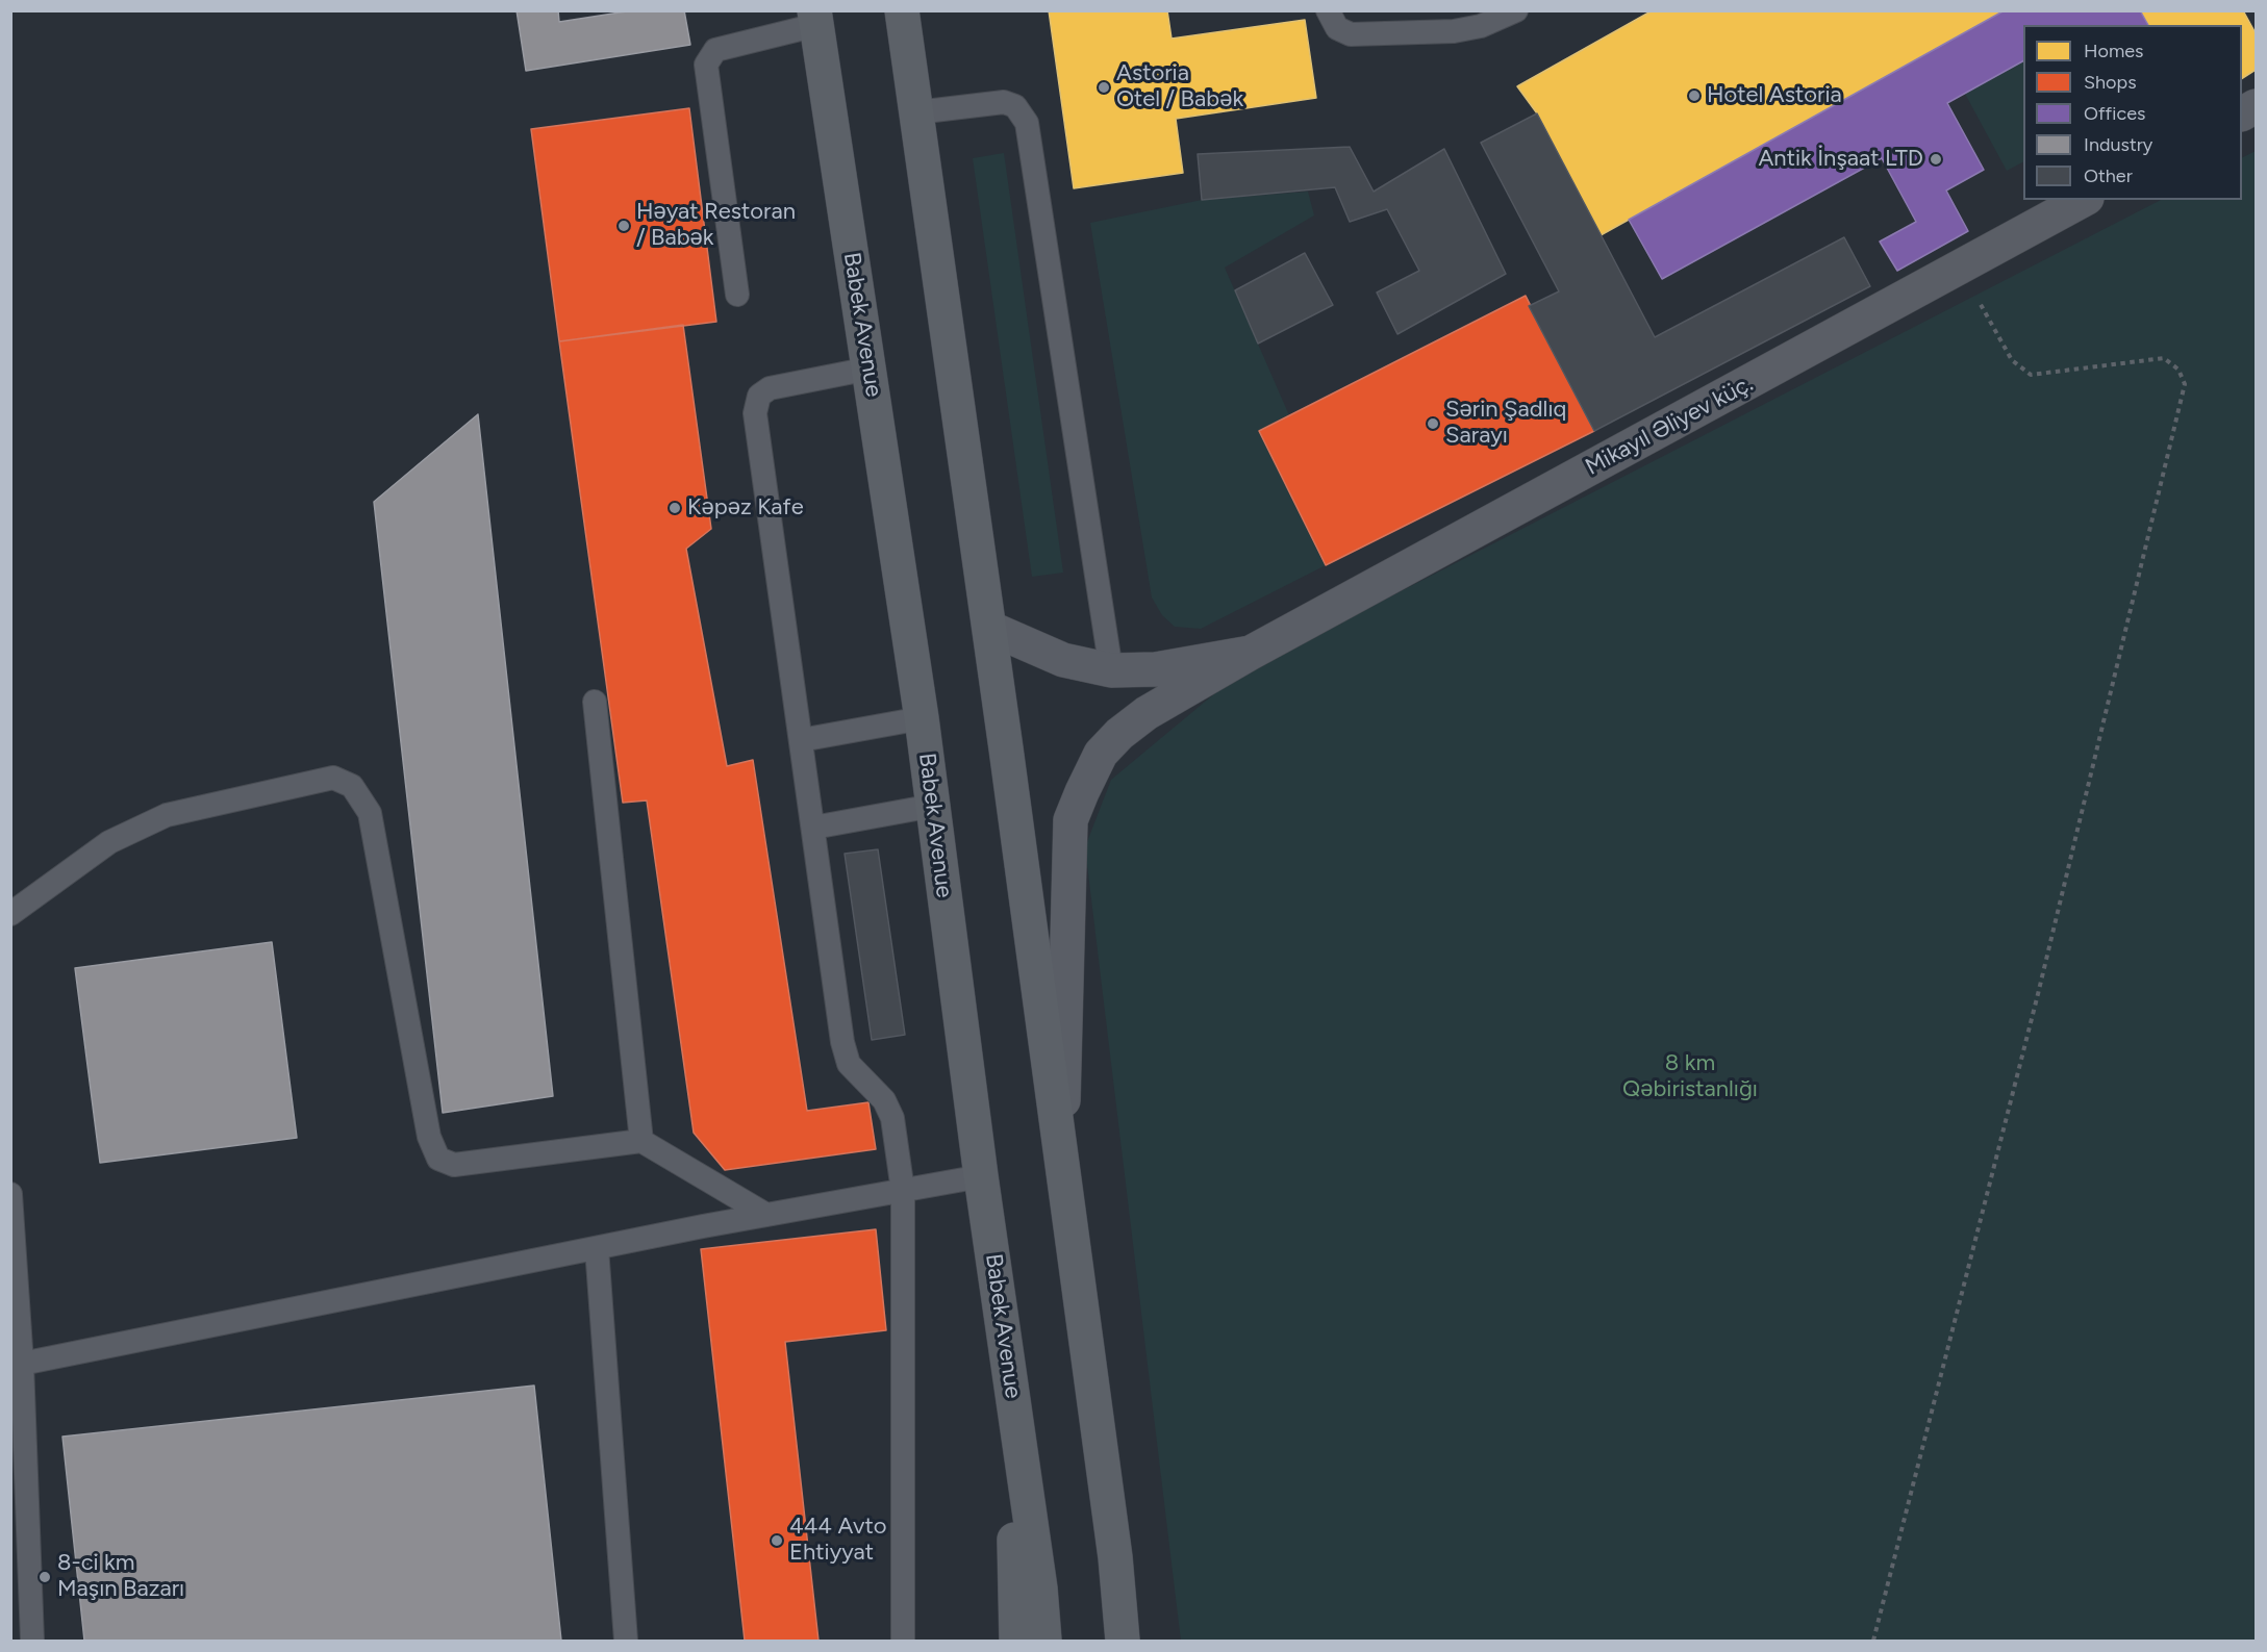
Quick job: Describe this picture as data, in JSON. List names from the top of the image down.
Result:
{
  "streets": {
    "main road": ["Babek Avenue"],
    "street": ["Mikayıl Əliyev küç."]
  },
  "parks": ["8 km Qəbiristanlığı"],
  "places": [
    "Astoria Otel / Babək",
    "Hotel Astoria",
    "Antik İnşaat LTD",
    "Həyat Restoran / Babək",
    "Sərin Şadlıq Sarayı",
    "Kəpəz Kafe",
    "444 Avto Ehtiyyat",
    "8-ci km Maşın Bazarı"
  ],
  "legend": [
    "Homes",
    "Shops",
    "Offices",
    "Industry",
    "Other"
  ]
}
